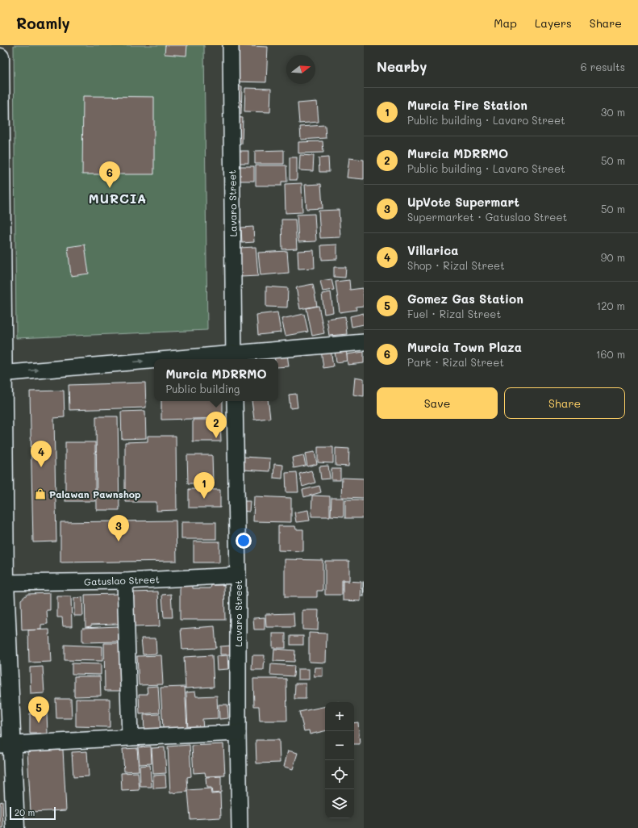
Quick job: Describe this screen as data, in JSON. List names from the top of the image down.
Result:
{
  "streets": {
    "street": ["Lavaro Street", "Gatuslao Street"]
  },
  "crossings": [
    ["Lavaro Street", "Gatuslao Street"]
  ],
  "districts": ["MURCIA"],
  "places": {
    "shop": ["Palawan Pawnshop"]
  },
  "scale_bar": "20 m",
  "north": "right",
  "page": {
    "header": "Roamly",
    "nav": ["Map", "Layers", "Share"],
    "heading": ["Nearby", "6 results"],
    "list": [
      {
        "mark": "1",
        "name": "Murcia Fire Station",
        "note": "Public building · Lavaro Street",
        "value": "30 m"
      },
      {
        "mark": "2",
        "name": "Murcia MDRRMO",
        "note": "Public building · Lavaro Street",
        "value": "50 m"
      },
      {
        "mark": "3",
        "name": "UpVote Supermart",
        "note": "Supermarket · Gatuslao Street",
        "value": "50 m"
      },
      {
        "mark": "4",
        "name": "Villarica",
        "note": "Shop · Rizal Street",
        "value": "90 m"
      },
      {
        "mark": "5",
        "name": "Gomez Gas Station",
        "note": "Fuel · Rizal Street",
        "value": "120 m"
      },
      {
        "mark": "6",
        "name": "Murcia Town Plaza",
        "note": "Park · Rizal Street",
        "value": "160 m"
      }
    ],
    "pins": [
      "6",
      "2",
      "4",
      "1",
      "3",
      "5"
    ],
    "popup": ["Murcia MDRRMO", "Public building"],
    "buttons": ["Save", "Share"],
    "map_buttons": ["+", "−"],
    "scale": "20 m"
  }
}
